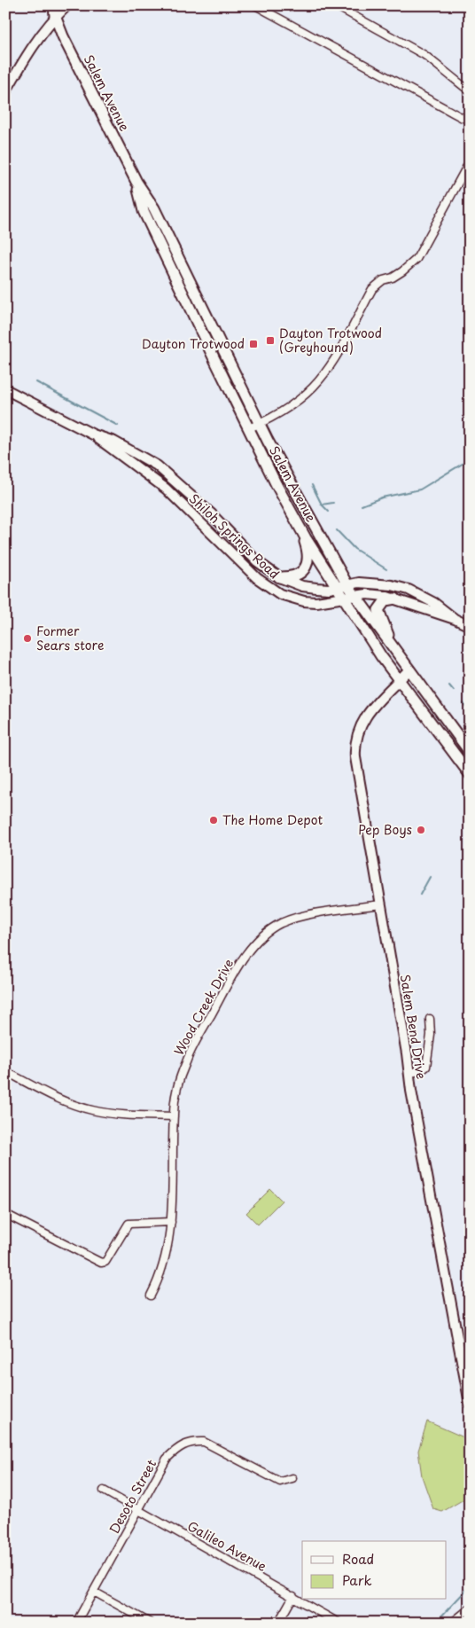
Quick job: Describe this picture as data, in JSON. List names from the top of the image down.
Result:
{
  "streets": {
    "main road": ["Salem Avenue"],
    "street": [
      "Shiloh Springs Road",
      "Wood Creek Drive",
      "Salem Bend Drive",
      "Desoto Street",
      "Galileo Avenue"
    ]
  },
  "crossings": [
    ["Salem Avenue", "Shiloh Springs Road"],
    ["Salem Avenue", "Salem Bend Drive"],
    ["Wood Creek Drive", "Salem Bend Drive"],
    ["Desoto Street", "Galileo Avenue"]
  ],
  "places": {
    "transit": ["Dayton Trotwood (Greyhound)", "Dayton Trotwood"],
    "other": ["Former Sears store", "The Home Depot", "Pep Boys"]
  },
  "legend": ["Road", "Park"]
}
